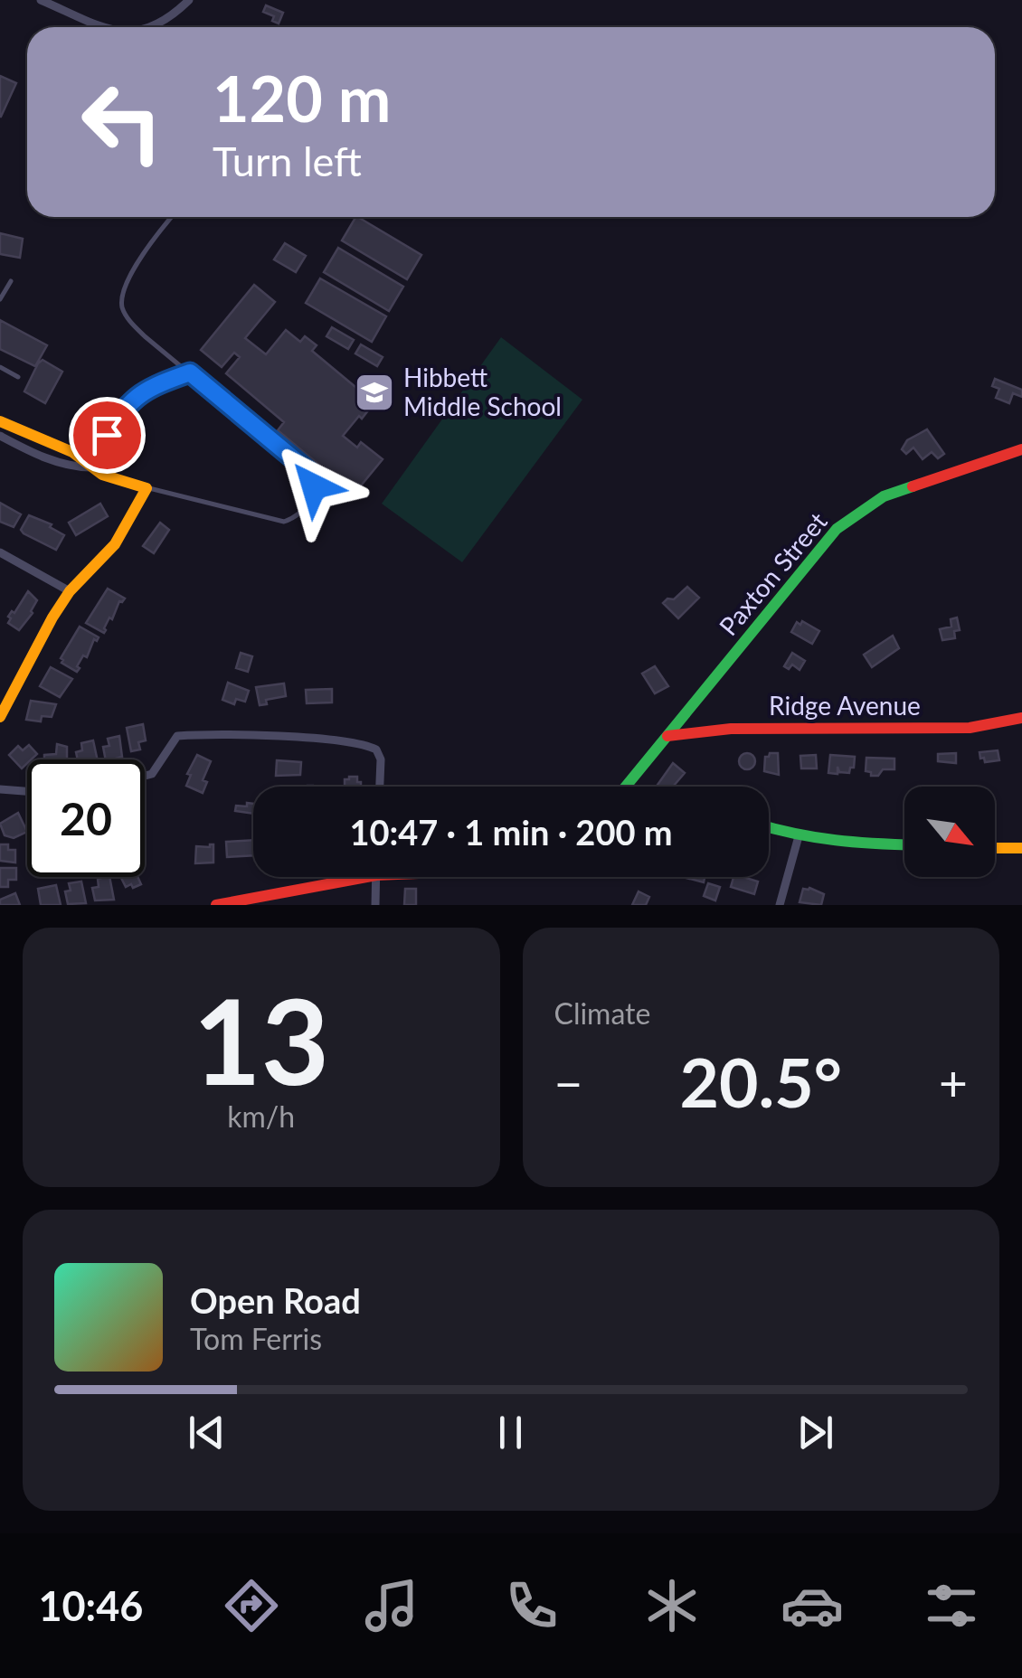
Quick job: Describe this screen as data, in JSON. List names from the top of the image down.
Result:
{
  "streets": {
    "street": ["Paxton Street", "Ridge Avenue"]
  },
  "crossings": [
    ["Paxton Street", "Ridge Avenue"]
  ],
  "places": {
    "school or university": ["Hibbett Middle School"]
  },
  "north": "bottom right",
  "page": {
    "turn": ["120 m", "Turn left"],
    "limit": "20",
    "trip": "10:47 · 1 min · 200 m",
    "tile": [
      ["13", "km/h"],
      "Climate"
    ],
    "heat": ["−", "20.5°", "+"],
    "song": ["Open Road", "Tom Ferris"],
    "tabs": "10:46"
  }
}
